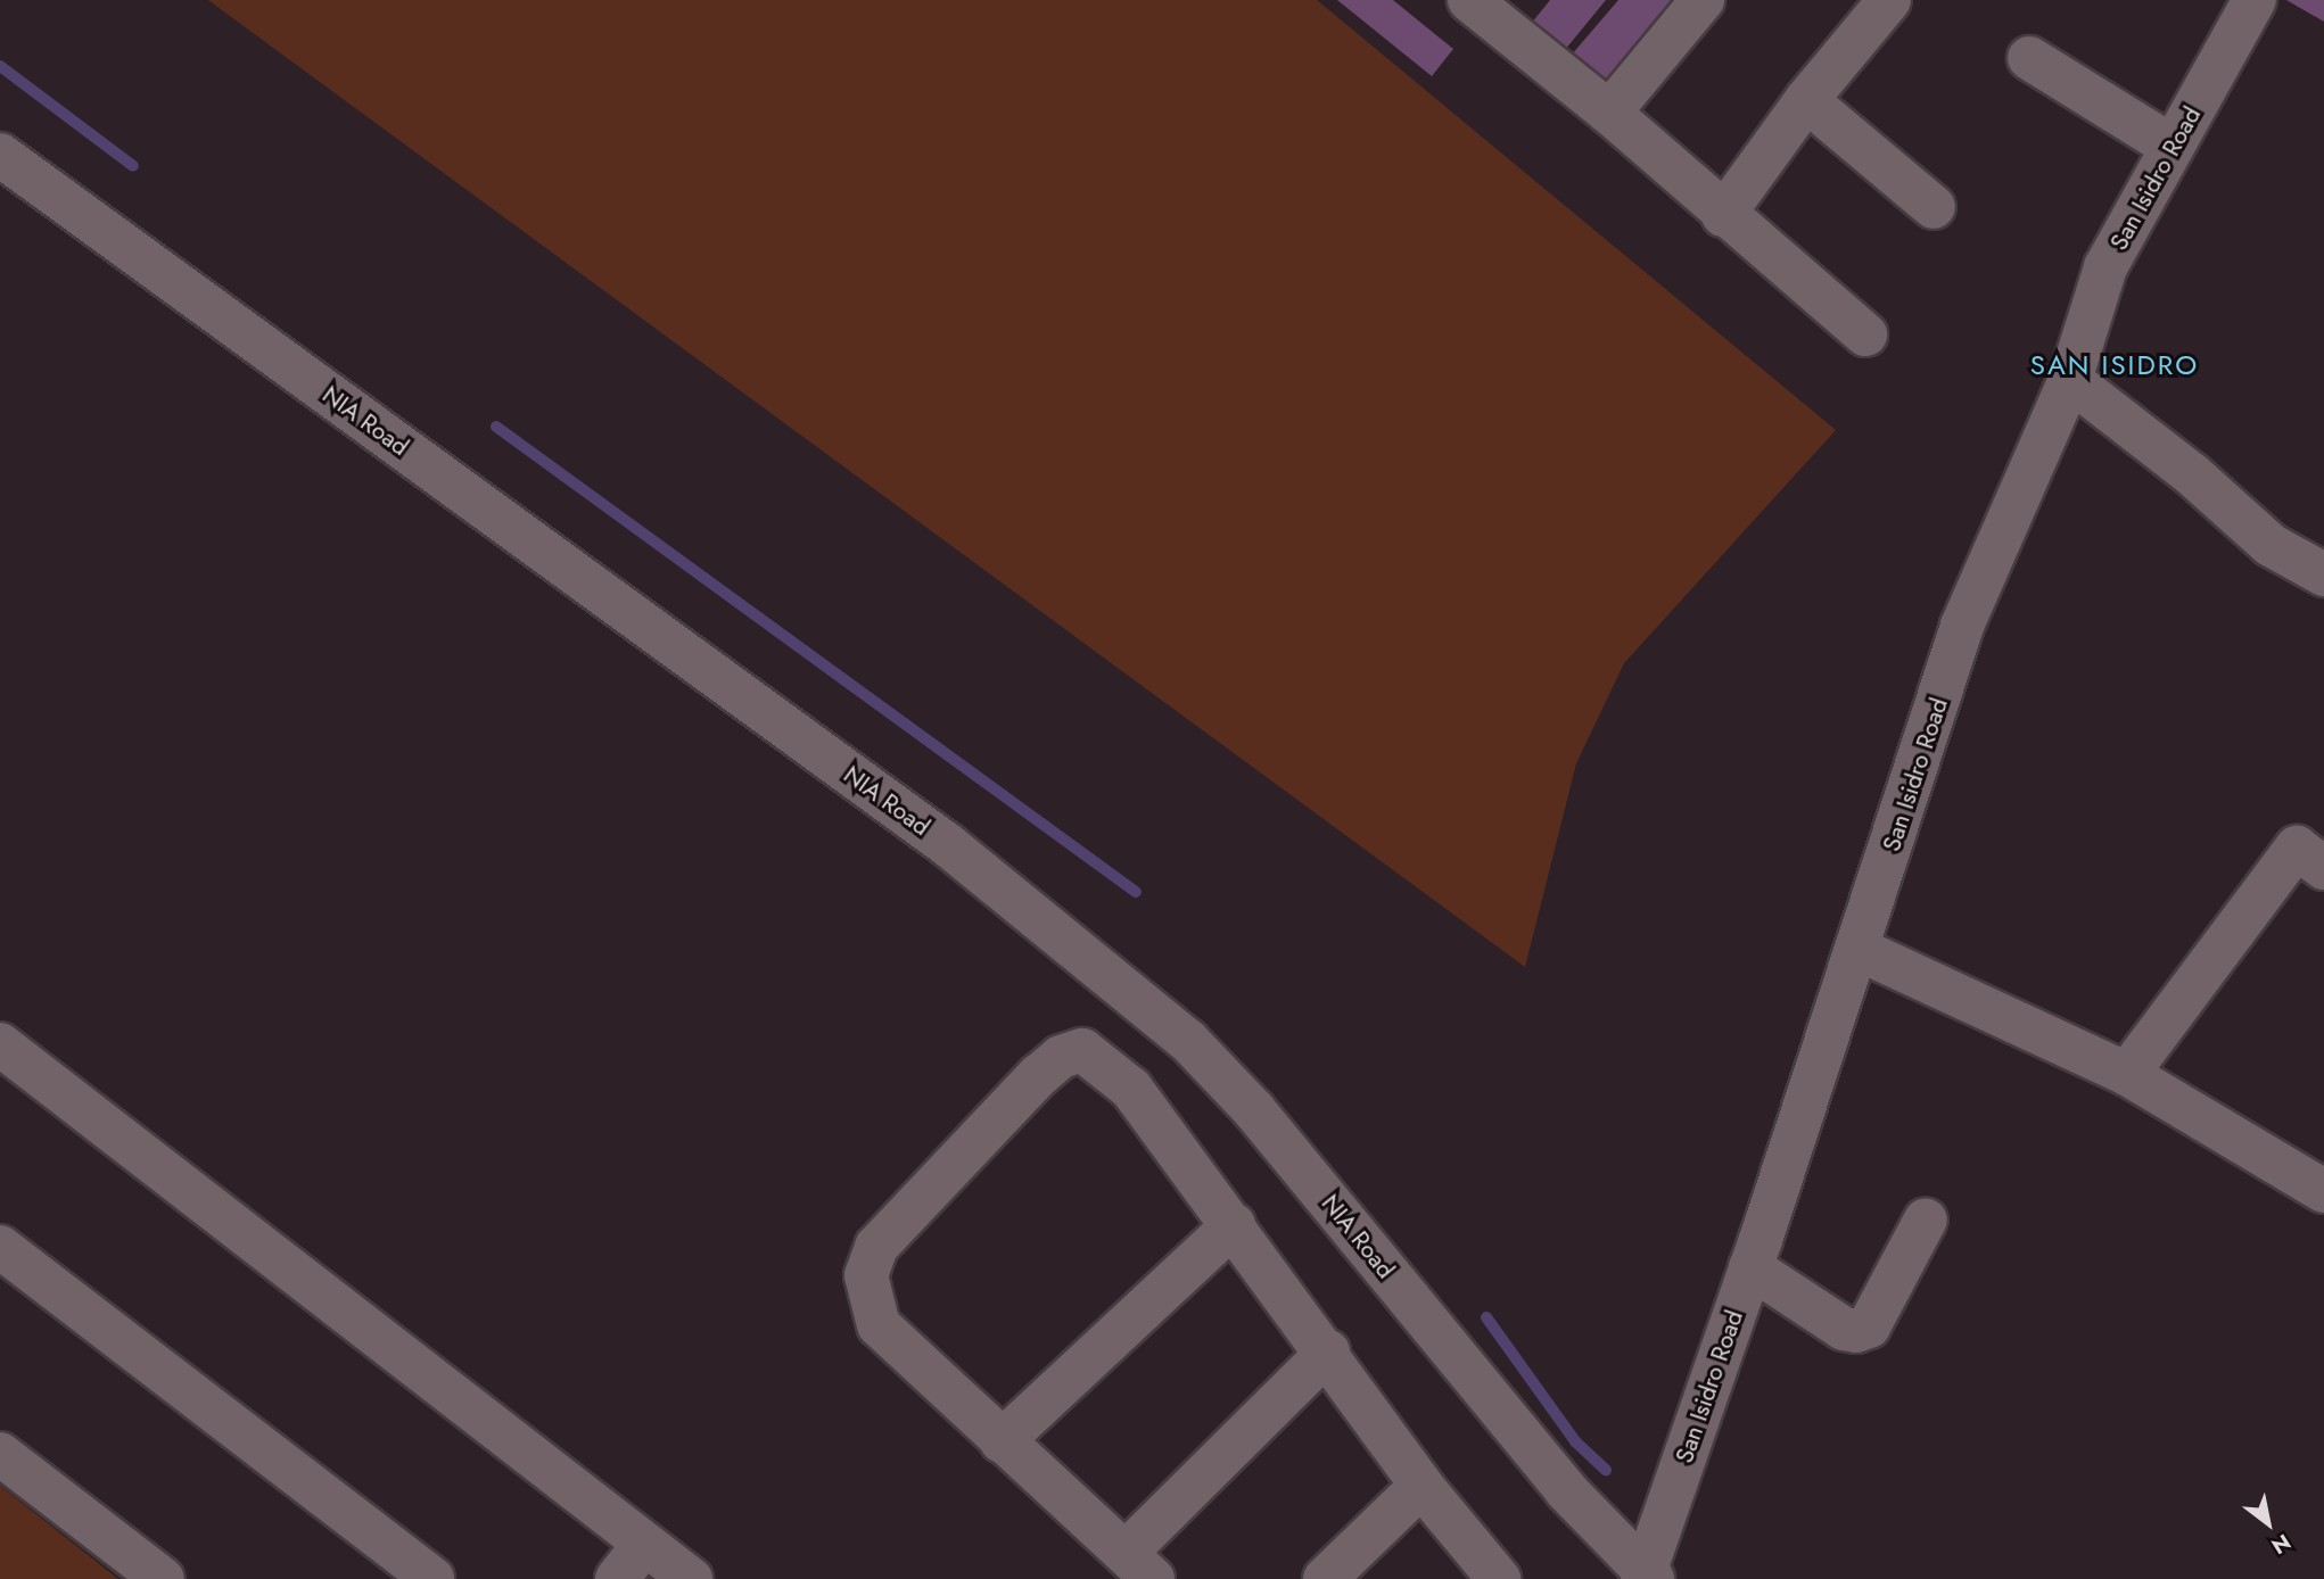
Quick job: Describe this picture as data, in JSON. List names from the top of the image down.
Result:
{
  "streets": {
    "street": ["San Isidro Road", "NIA Road"]
  },
  "crossings": [
    ["San Isidro Road", "NIA Road"]
  ],
  "districts": ["SAN ISIDRO"],
  "north": "bottom right"
}
